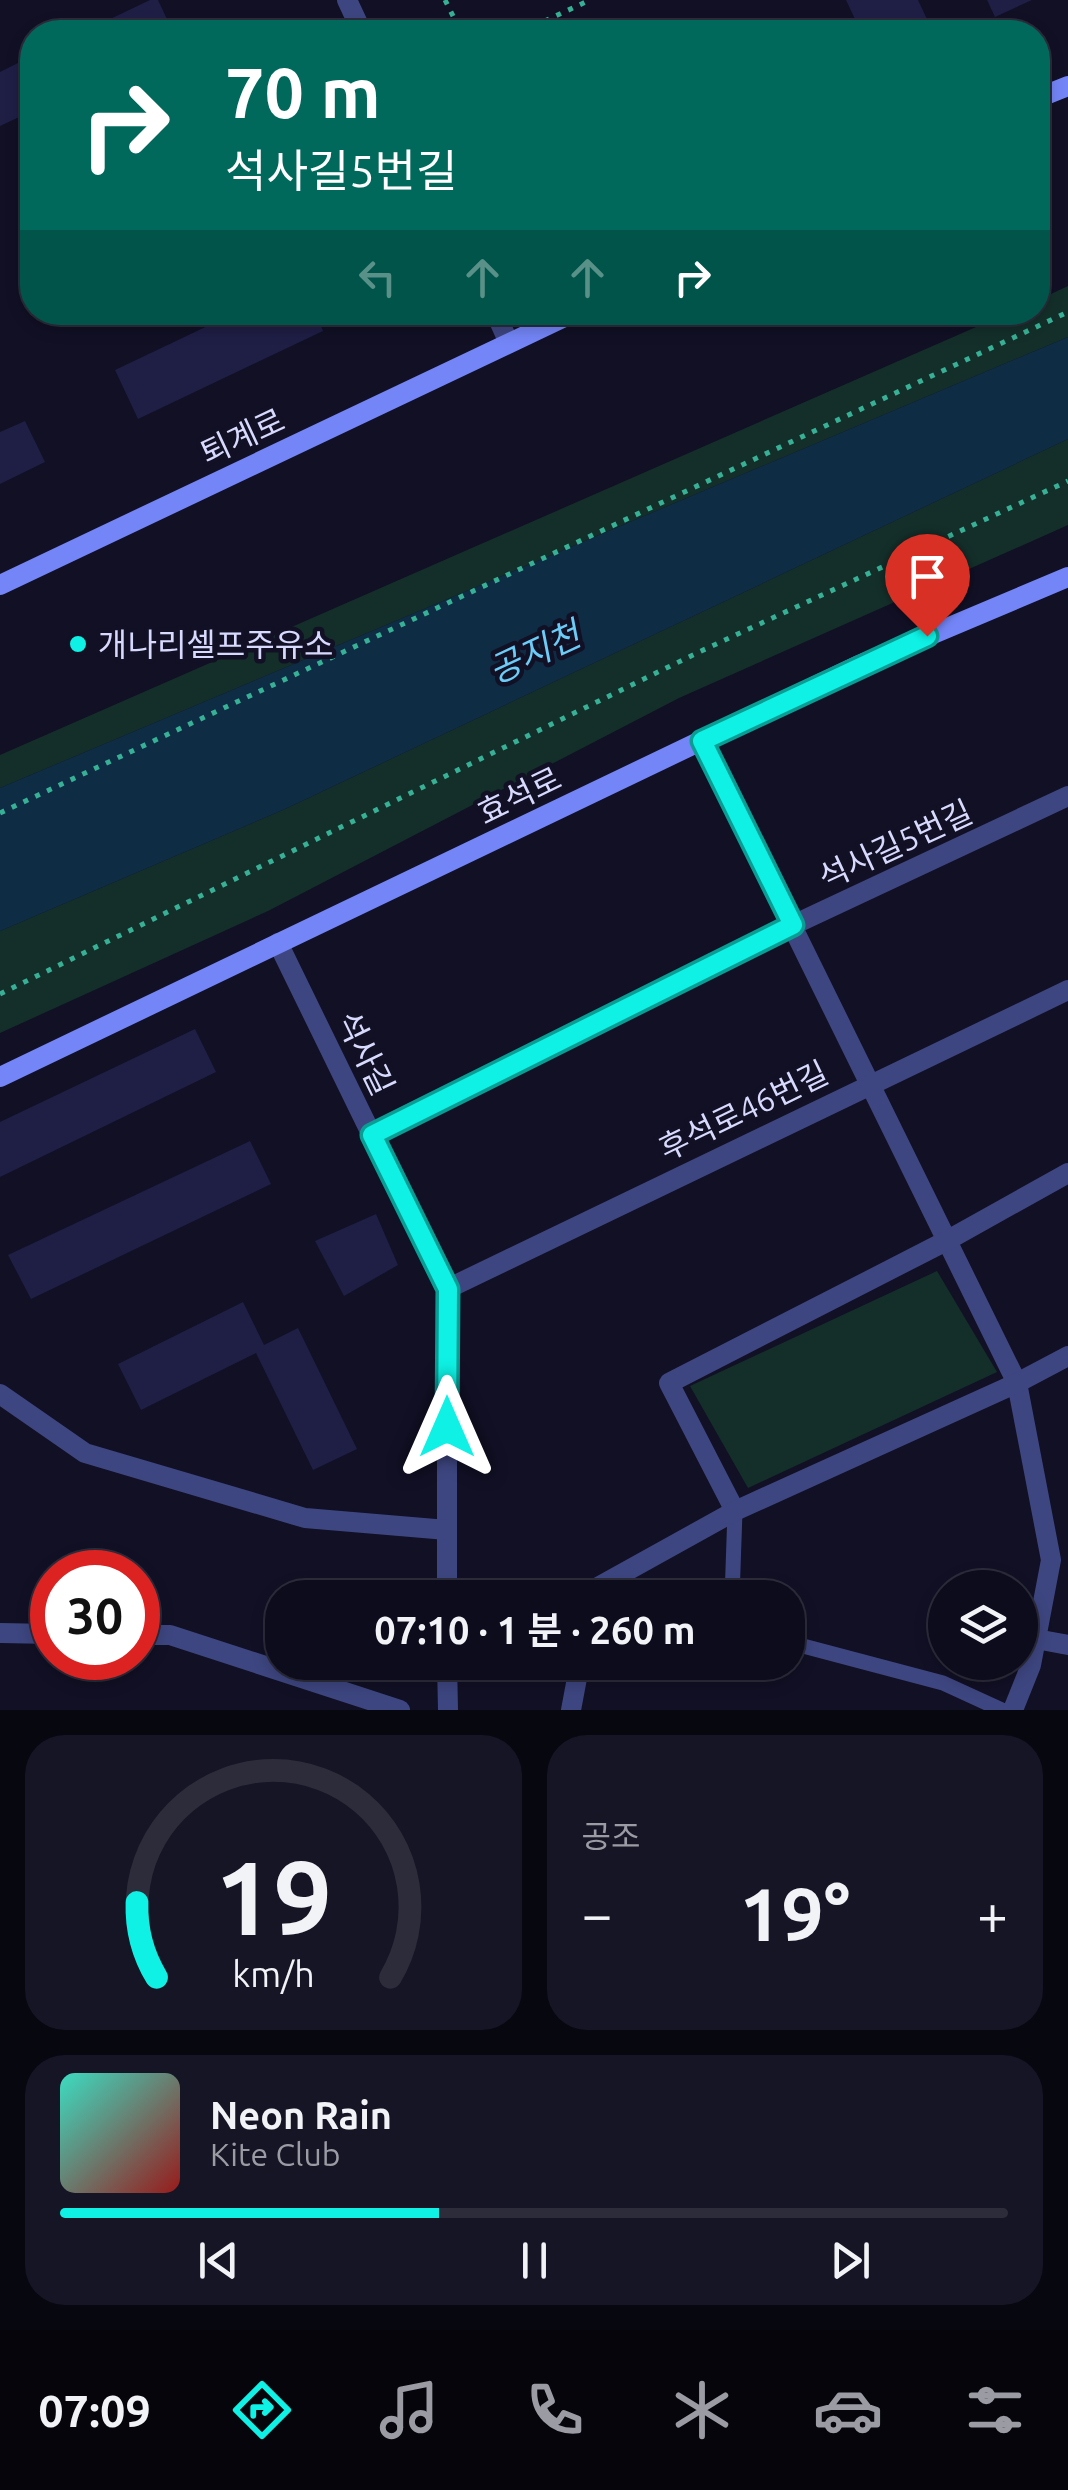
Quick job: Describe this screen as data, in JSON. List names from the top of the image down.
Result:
{
  "streets": {
    "street": [
      "퇴계로",
      "효석로",
      "석사길5번길",
      "석사길",
      "후석로46번길"
    ]
  },
  "crossings": [
    ["효석로", "석사길"],
    ["석사길5번길", "석사길"],
    ["석사길", "후석로46번길"]
  ],
  "water": ["공지천"],
  "places": ["개나리셀프주유소"],
  "page": {
    "turn": ["70 m", "석사길5번길"],
    "limit": "30",
    "trip": "07:10 · 1 분 · 260 m",
    "tile": "공조",
    "heat": ["−", "19°", "+"],
    "song": ["Neon Rain", "Kite Club"],
    "tabs": "07:09",
    "gauge": ["19", "km/h"]
  }
}
